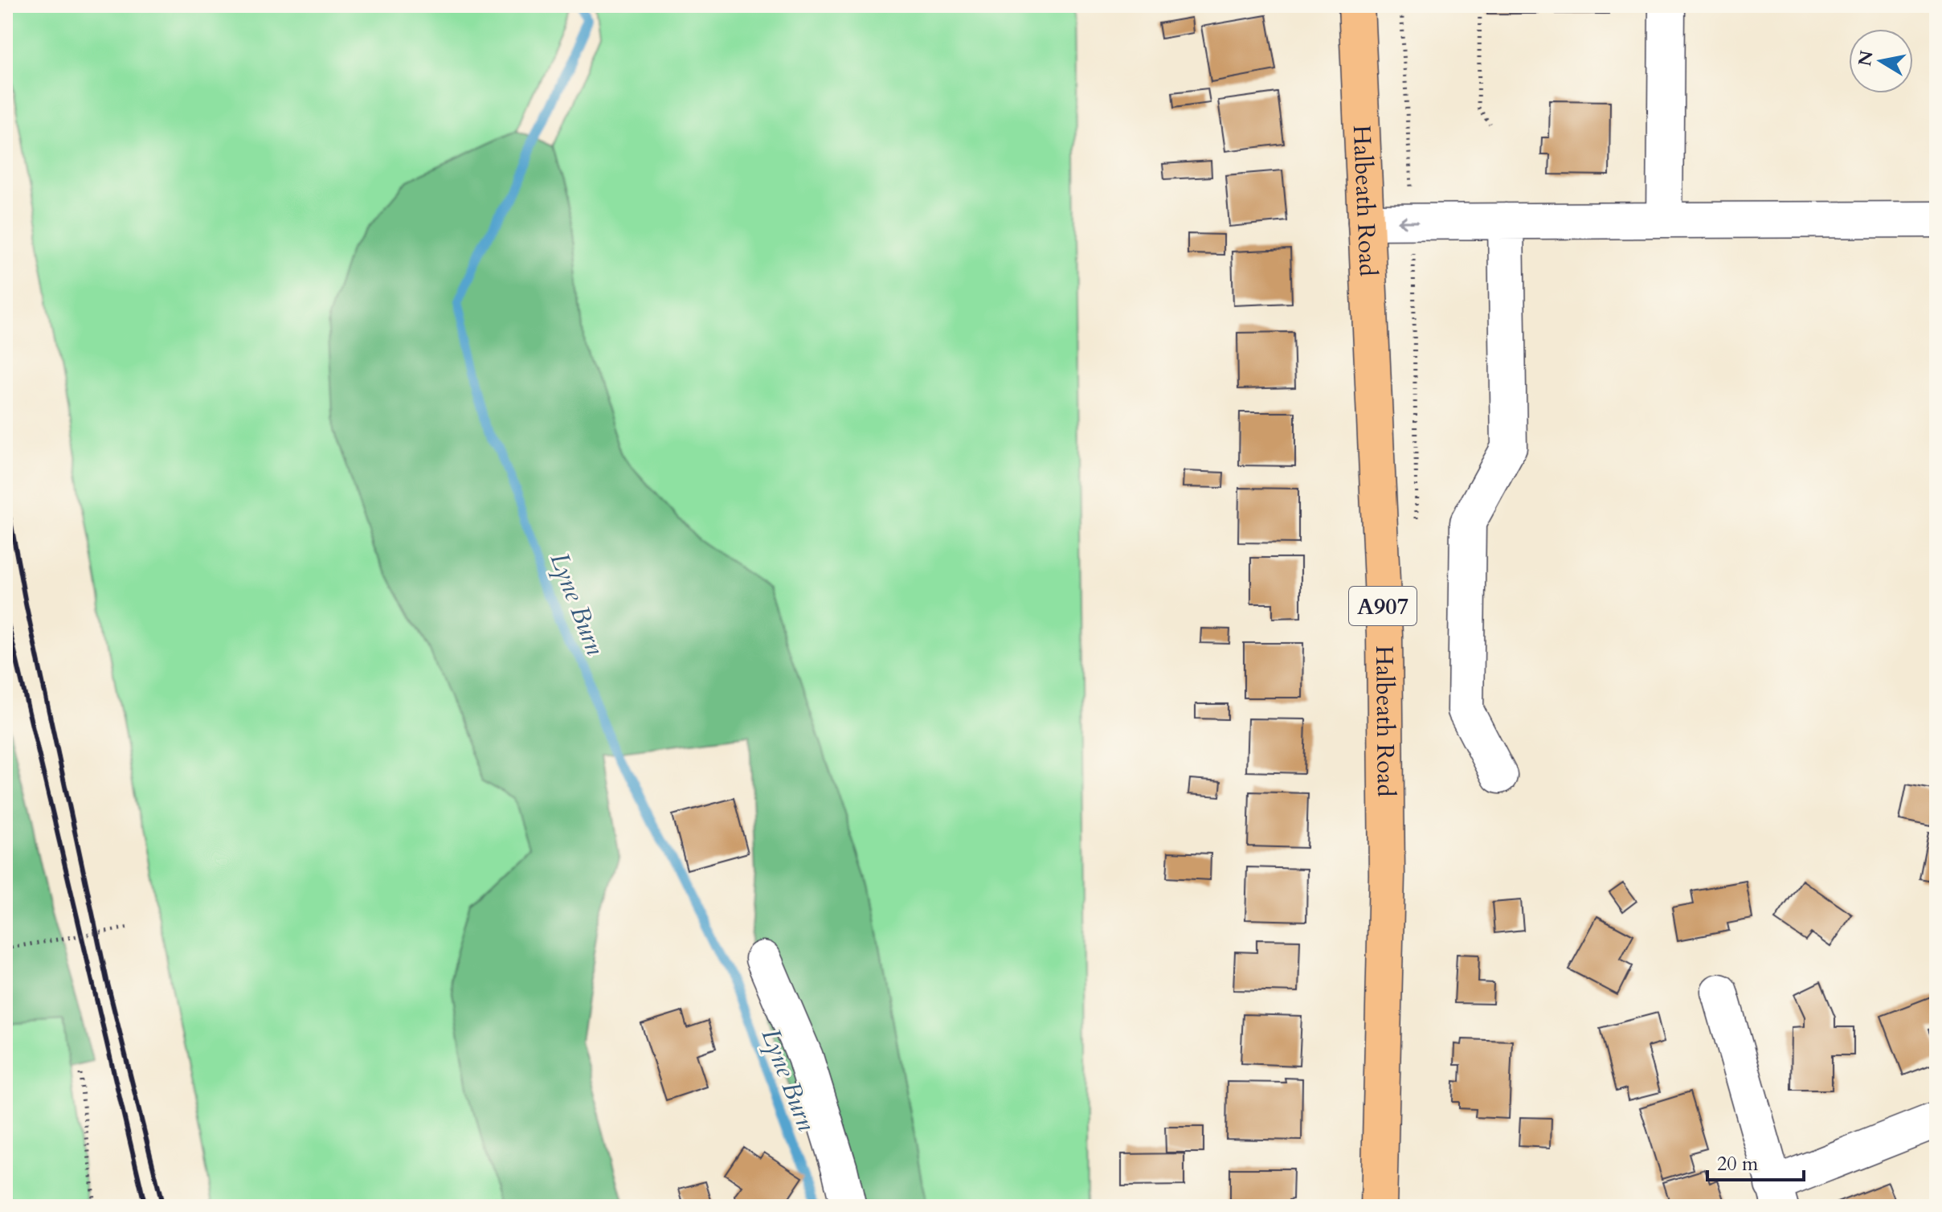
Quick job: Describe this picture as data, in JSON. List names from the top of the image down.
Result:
{
  "streets": {
    "main road": ["Halbeath Road", "A907"]
  },
  "water": ["Lyne Burn"],
  "scale_bar": "20 m",
  "north": "left"
}
